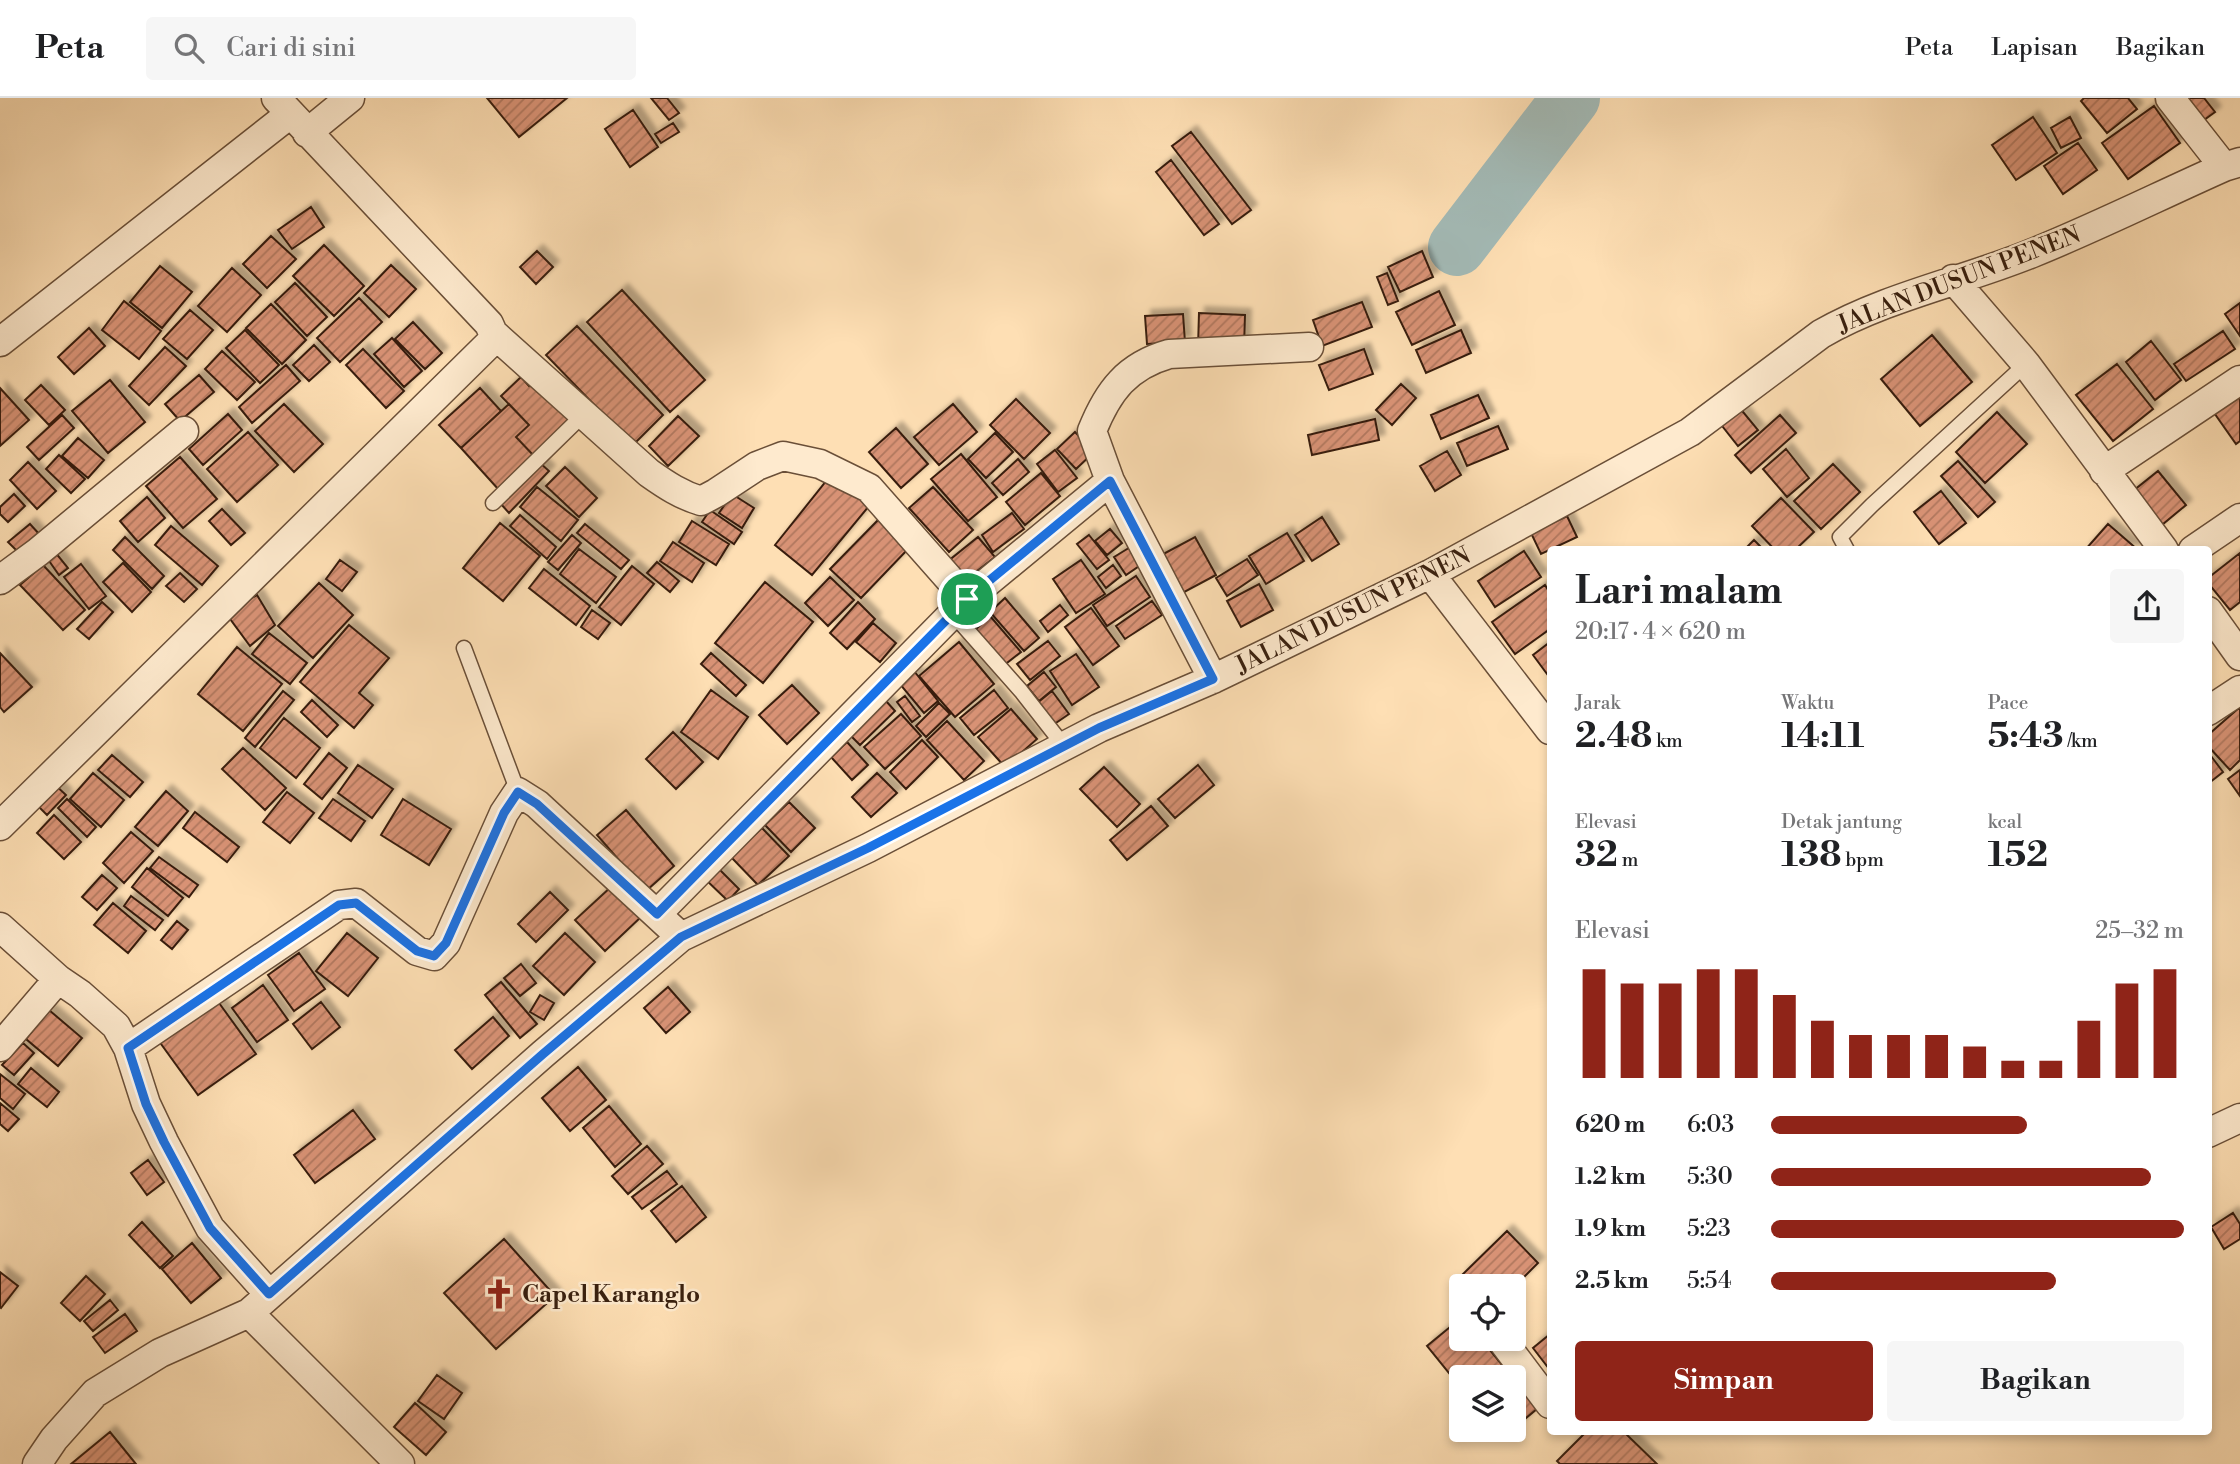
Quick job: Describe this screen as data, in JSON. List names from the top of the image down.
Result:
{
  "streets": {
    "street": ["JALAN DUSUN PENEN"]
  },
  "places": {
    "church": ["Capel Karanglo"]
  },
  "page": {
    "header": "Peta",
    "search": "Cari di sini",
    "nav": ["Peta", "Lapisan", "Bagikan"],
    "heading": ["Lari malam", "20:17 · 4 × 620 m"],
    "stats": [
      ["Jarak", "2.48 km"],
      ["Waktu", "14:11"],
      ["Pace", "5:43 /km"],
      ["Elevasi", "32 m"],
      ["Detak jantung", "138 bpm"],
      ["kcal", "152"]
    ],
    "chart": ["Elevasi", "25–32 m"],
    "list": [
      {
        "name": "620 m",
        "note": "6:03"
      },
      {
        "name": "1.2 km",
        "note": "5:30"
      },
      {
        "name": "1.9 km",
        "note": "5:23"
      },
      {
        "name": "2.5 km",
        "note": "5:54"
      }
    ],
    "buttons": ["Simpan", "Bagikan"]
  }
}
